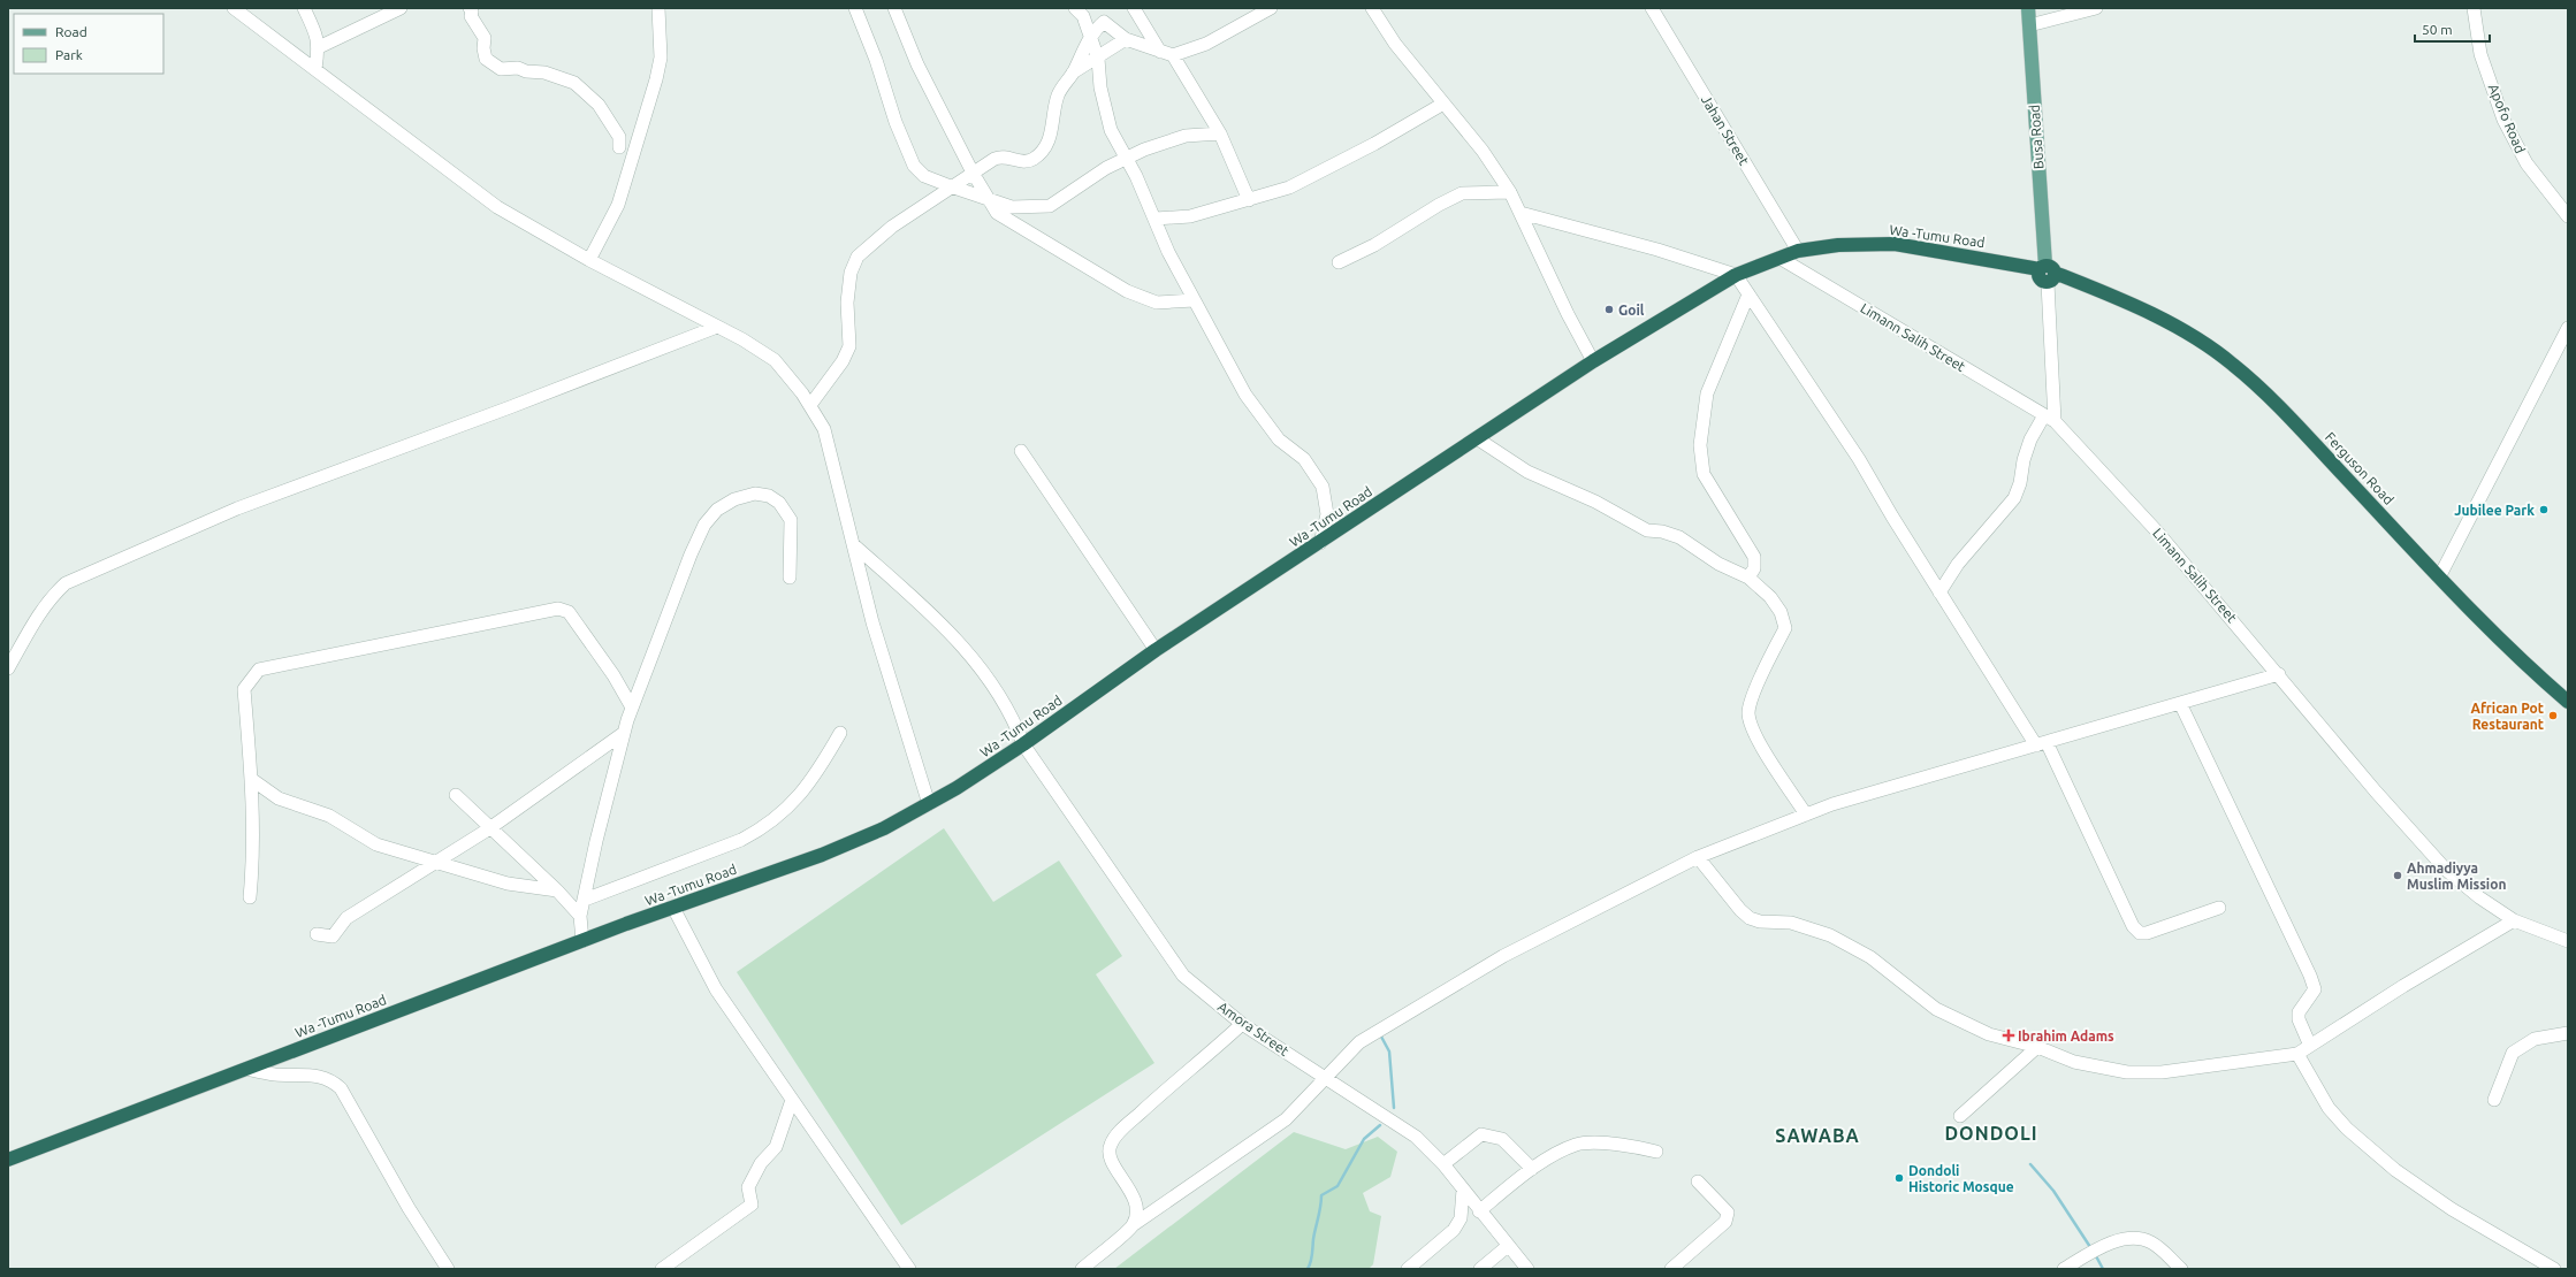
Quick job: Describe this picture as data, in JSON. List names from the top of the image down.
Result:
{
  "streets": {
    "highway": ["Wa -Tumu Road", "Ferguson Road"],
    "main road": ["Busa Road"],
    "street": [
      "Apofo Road",
      "Jahan Street",
      "Limann Salih Street",
      "Amora Street"
    ]
  },
  "crossings": [
    ["Jahan Street", "Wa -Tumu Road"],
    ["Busa Road", "Wa -Tumu Road"],
    ["Busa Road", "Ferguson Road"],
    ["Wa -Tumu Road", "Limann Salih Street"],
    ["Wa -Tumu Road", "Ferguson Road"],
    ["Wa -Tumu Road", "Amora Street"]
  ],
  "districts": ["DONDOLI", "SAWABA"],
  "places": {
    "other": [
      "Goil",
      "Jubilee Park",
      "African Pot Restaurant",
      "Ahmadiyya Muslim Mission",
      "Dondoli Historic Mosque"
    ],
    "health": ["Ibrahim Adams"]
  },
  "legend": ["Road", "Park"],
  "scale_bar": "50 m"
}
